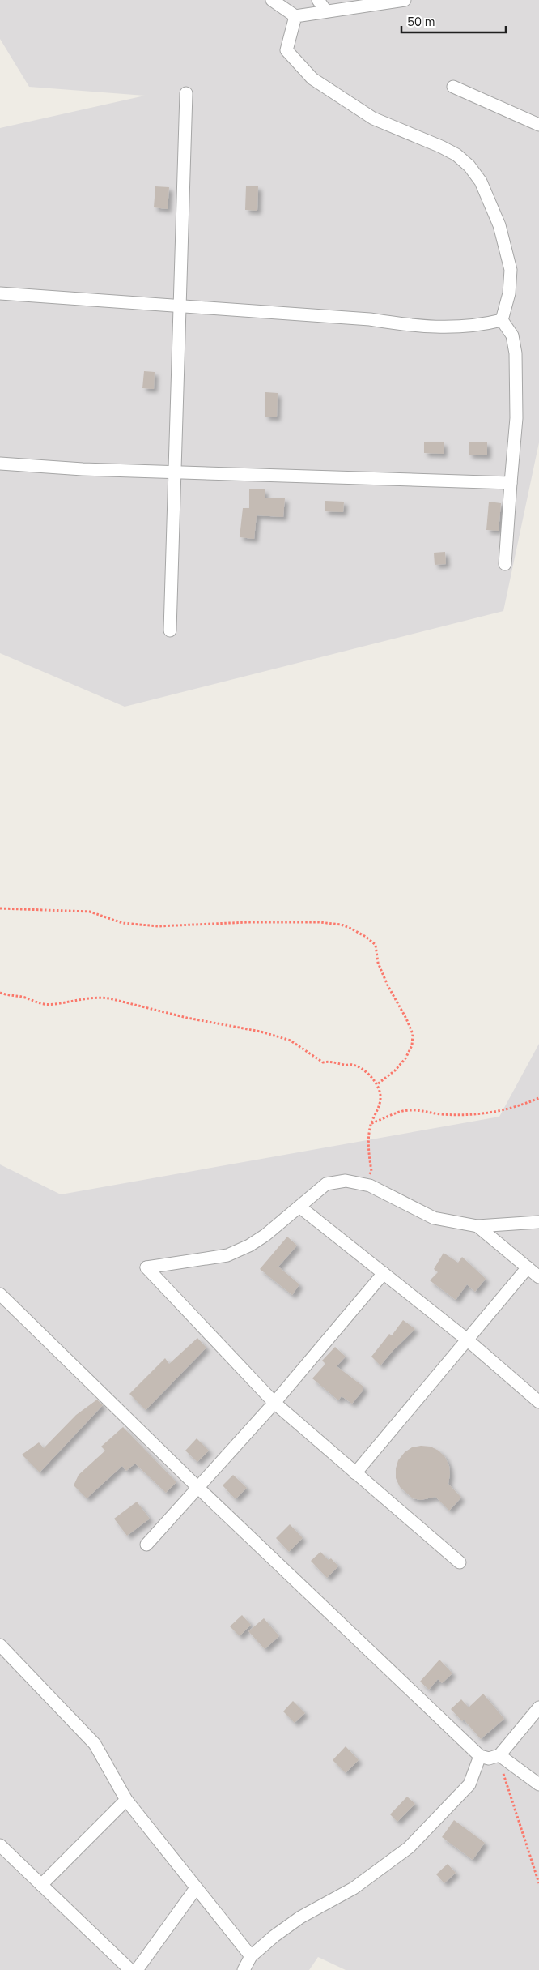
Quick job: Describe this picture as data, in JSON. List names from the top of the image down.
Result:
{
  "scale_bar": "50 m"
}
